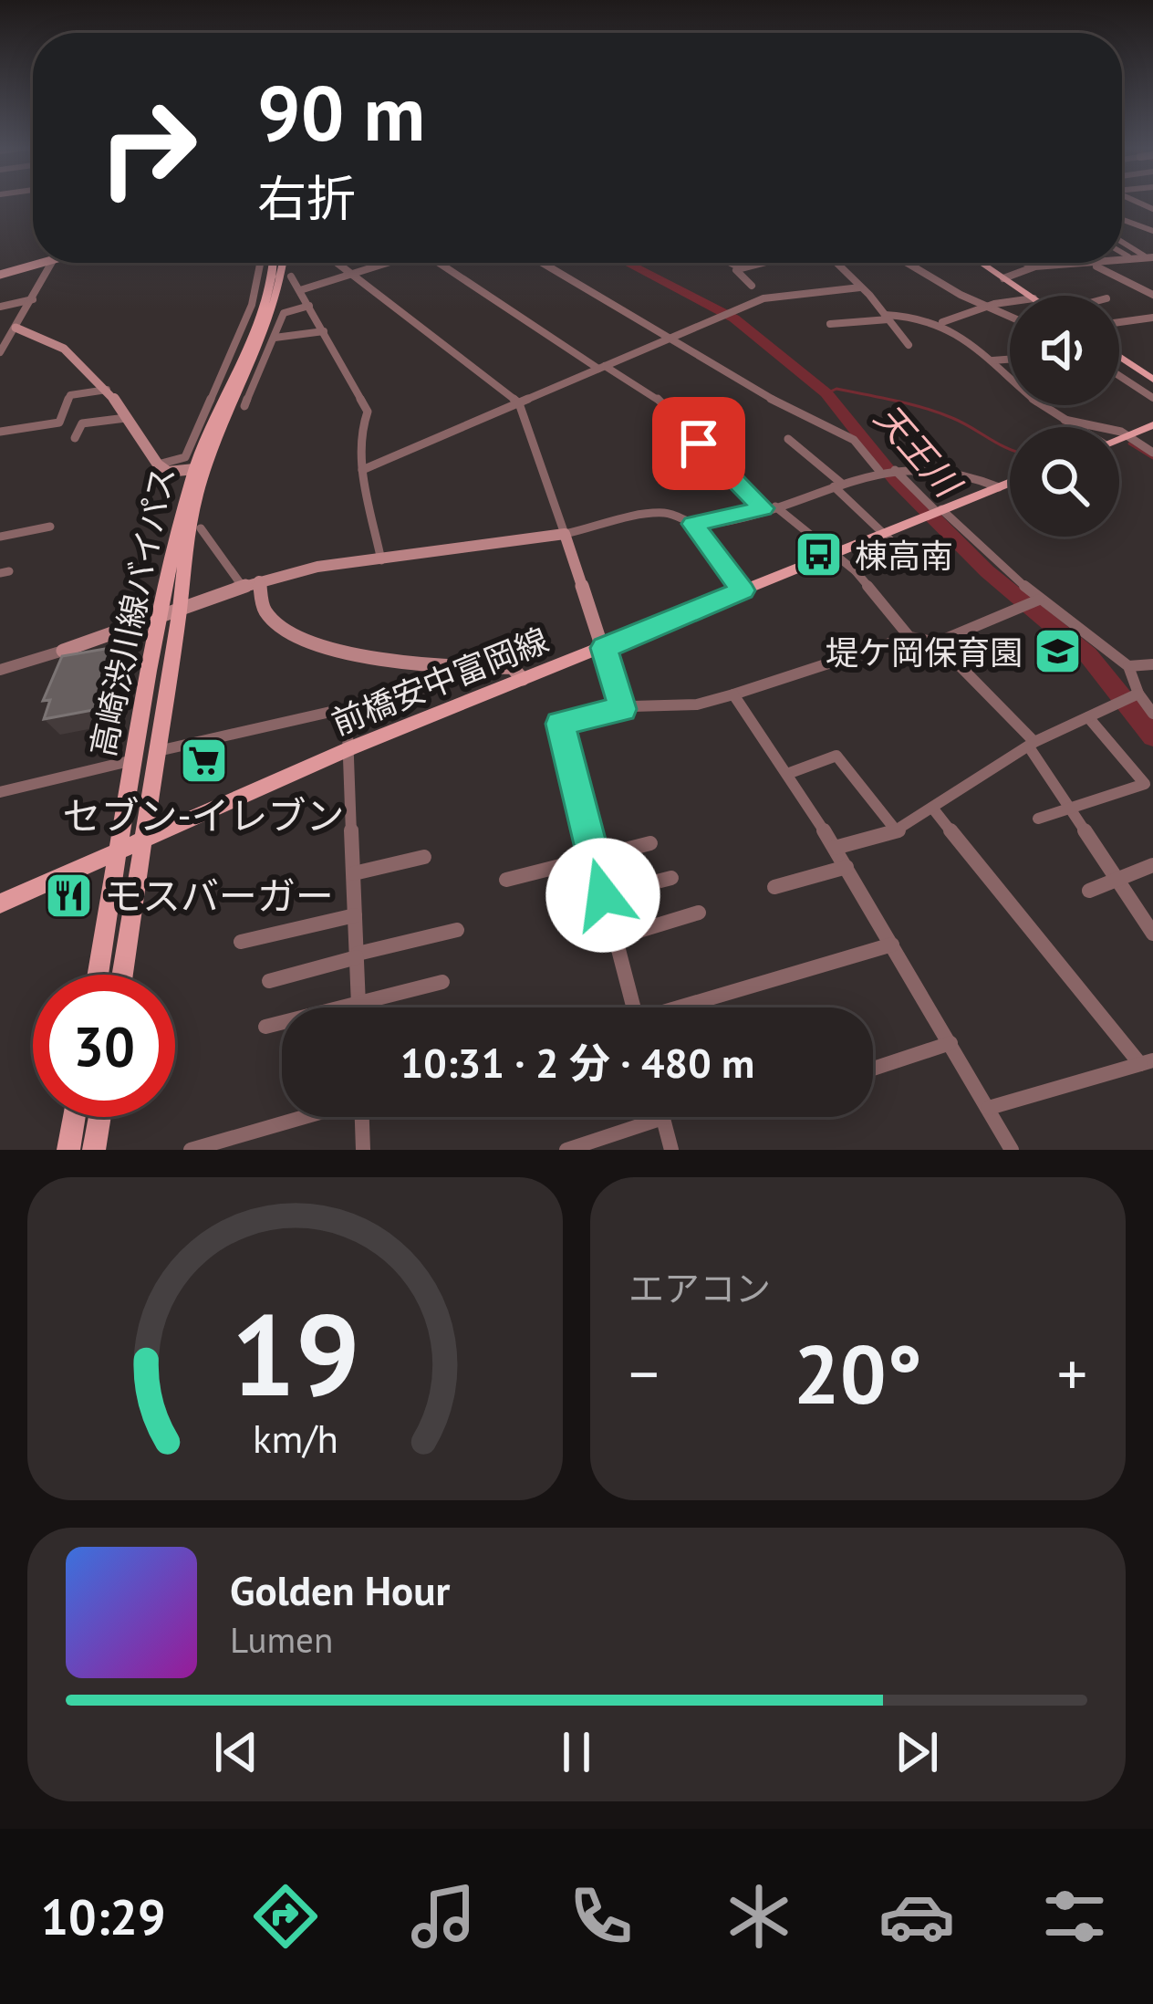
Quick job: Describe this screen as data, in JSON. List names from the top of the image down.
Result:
{
  "streets": {
    "main road": ["高崎渋川線バイパス", "前橋安中富岡線"]
  },
  "crossings": [
    ["高崎渋川線バイパス", "前橋安中富岡線"]
  ],
  "water": ["天王川"],
  "places": {
    "bus stop": ["棟高南"],
    "school or university": ["堤ケ岡保育園"],
    "supermarket": ["セブン-イレブン"],
    "restaurant": ["モスバーガー"]
  },
  "page": {
    "turn": ["90 m", "右折"],
    "limit": "30",
    "trip": "10:31 · 2 分 · 480 m",
    "tile": "エアコン",
    "heat": ["−", "20°", "+"],
    "song": ["Golden Hour", "Lumen"],
    "tabs": "10:29",
    "gauge": ["19", "km/h"]
  }
}
